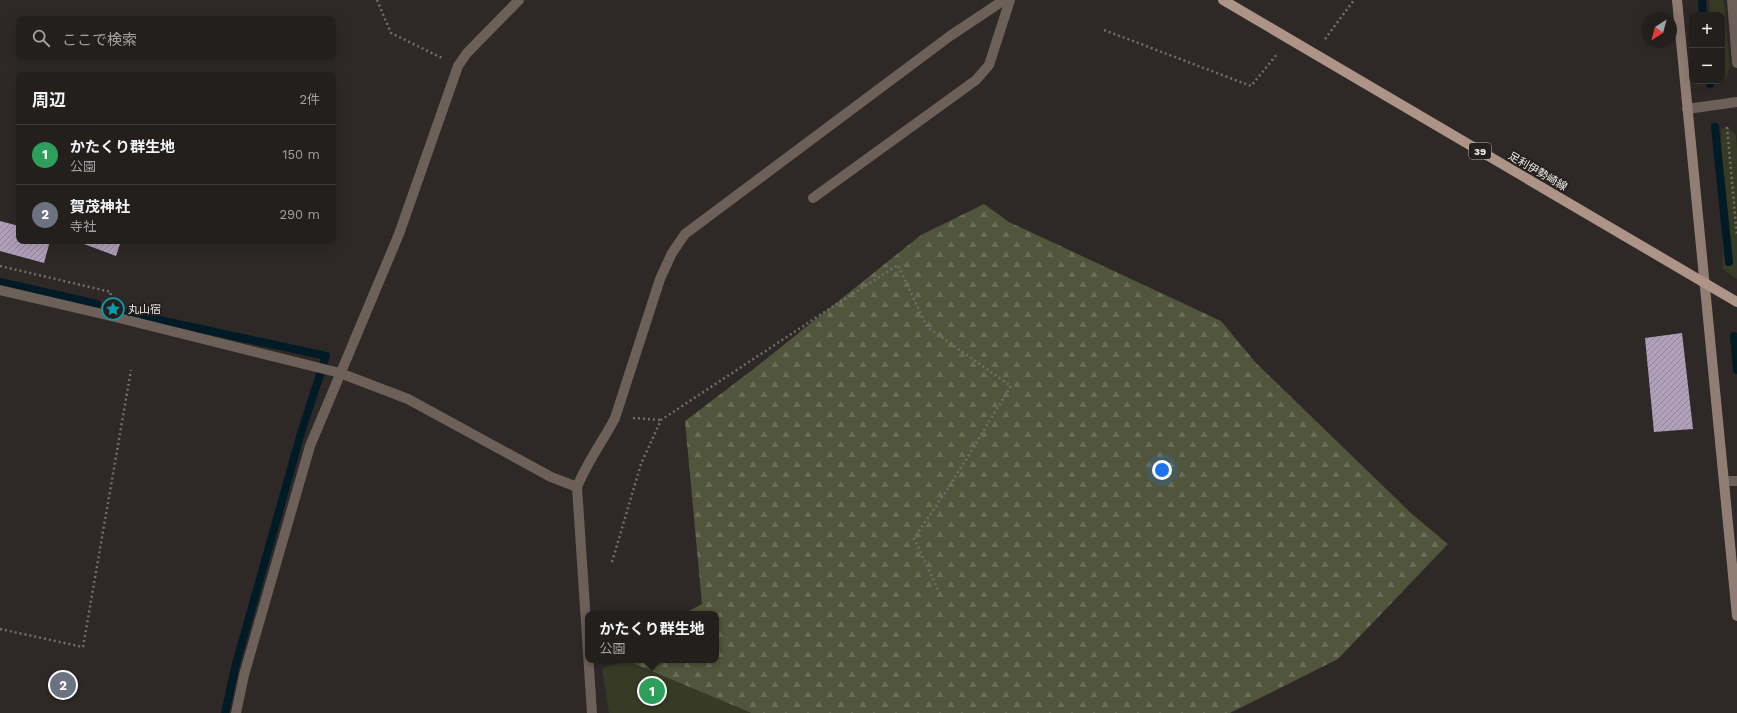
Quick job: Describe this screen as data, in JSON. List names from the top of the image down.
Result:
{
  "streets": {
    "main road": ["39", "足利伊勢崎線"]
  },
  "places": {
    "place": ["丸山宿"]
  },
  "north": "bottom left",
  "page": {
    "map_buttons": ["+", "−"],
    "search": "ここで検索",
    "heading": ["周辺", "2件"],
    "list": [
      {
        "mark": "1",
        "name": "かたくり群生地",
        "note": "公園",
        "value": "150 m"
      },
      {
        "mark": "2",
        "name": "賀茂神社",
        "note": "寺社",
        "value": "290 m"
      }
    ],
    "popup": ["かたくり群生地", "公園"],
    "pins": ["2", "1"]
  }
}
